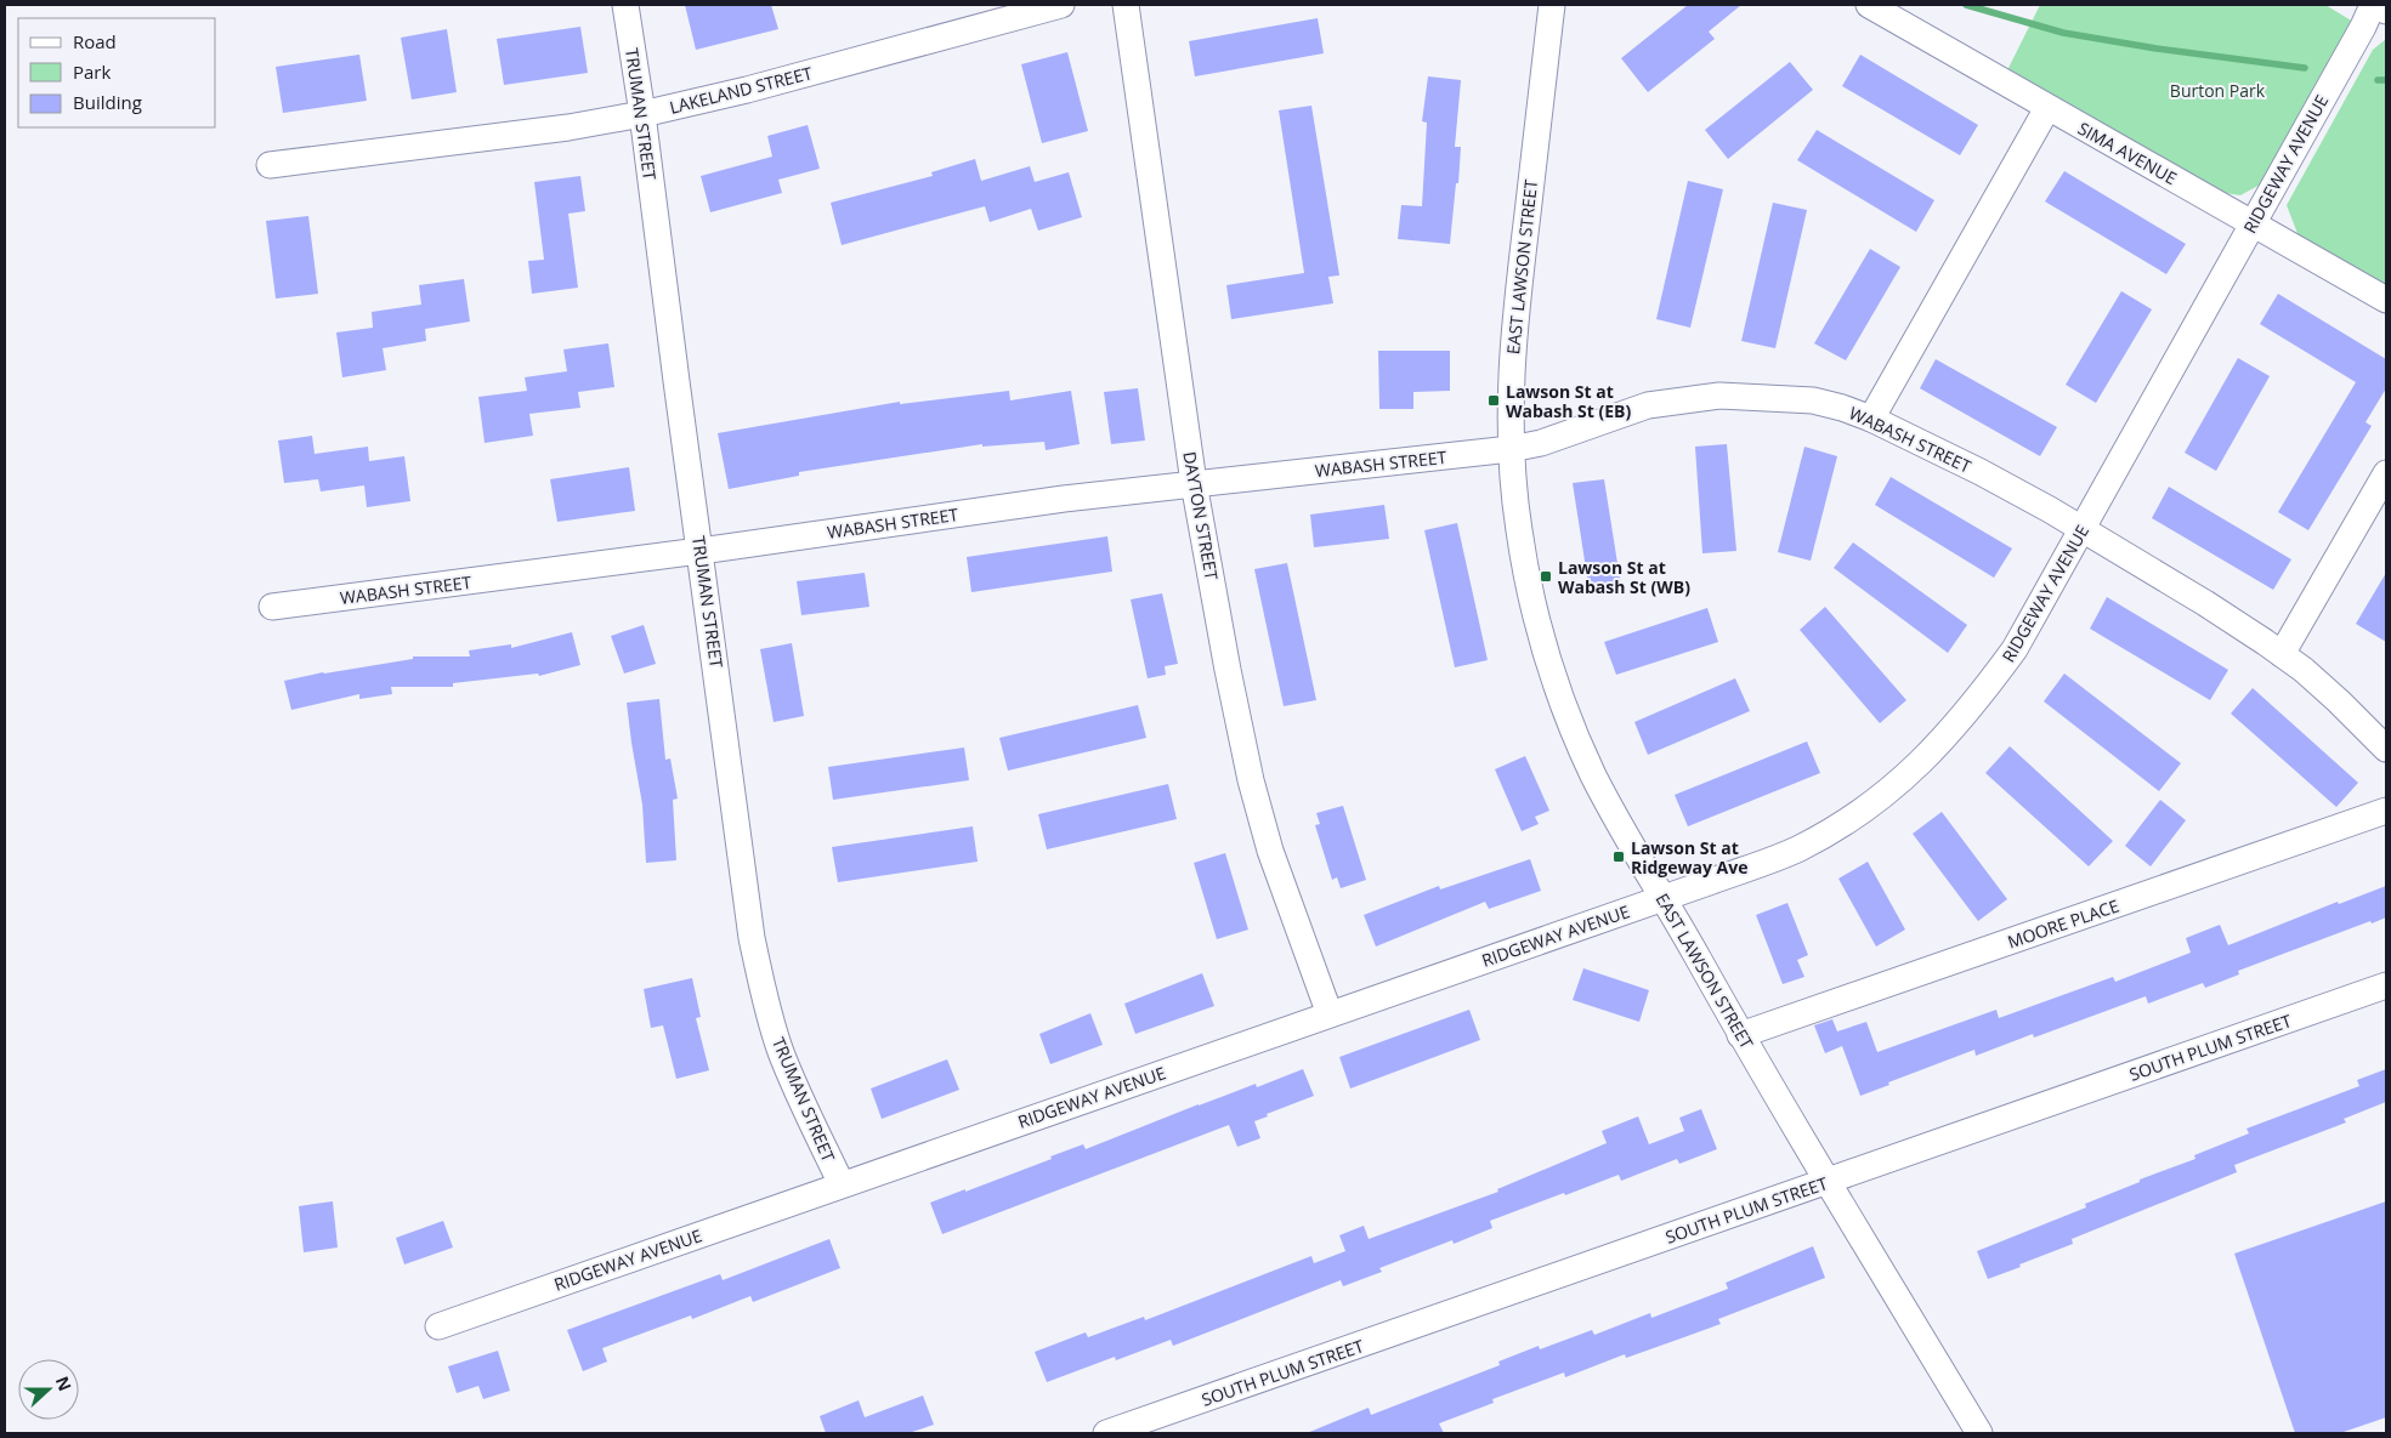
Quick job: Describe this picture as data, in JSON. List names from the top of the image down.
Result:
{
  "streets": {
    "street": [
      "LAKELAND STREET",
      "TRUMAN STREET",
      "SIMA AVENUE",
      "RIDGEWAY AVENUE",
      "EAST LAWSON STREET",
      "WABASH STREET",
      "DAYTON STREET",
      "MOORE PLACE",
      "SOUTH PLUM STREET"
    ]
  },
  "crossings": [
    ["LAKELAND STREET", "TRUMAN STREET"],
    ["TRUMAN STREET", "RIDGEWAY AVENUE"],
    ["TRUMAN STREET", "WABASH STREET"],
    ["SIMA AVENUE", "RIDGEWAY AVENUE"],
    ["RIDGEWAY AVENUE", "EAST LAWSON STREET"],
    ["RIDGEWAY AVENUE", "WABASH STREET"],
    ["RIDGEWAY AVENUE", "DAYTON STREET"],
    ["EAST LAWSON STREET", "WABASH STREET"],
    ["EAST LAWSON STREET", "MOORE PLACE"],
    ["EAST LAWSON STREET", "SOUTH PLUM STREET"],
    ["WABASH STREET", "DAYTON STREET"]
  ],
  "parks": ["Burton Park"],
  "places": {
    "transit": ["Lawson St at Wabash St (EB)", "Lawson St at Wabash St (WB)", "Lawson St at Ridgeway Ave"]
  },
  "legend": ["Road", "Park", "Building"],
  "north": "right"
}
